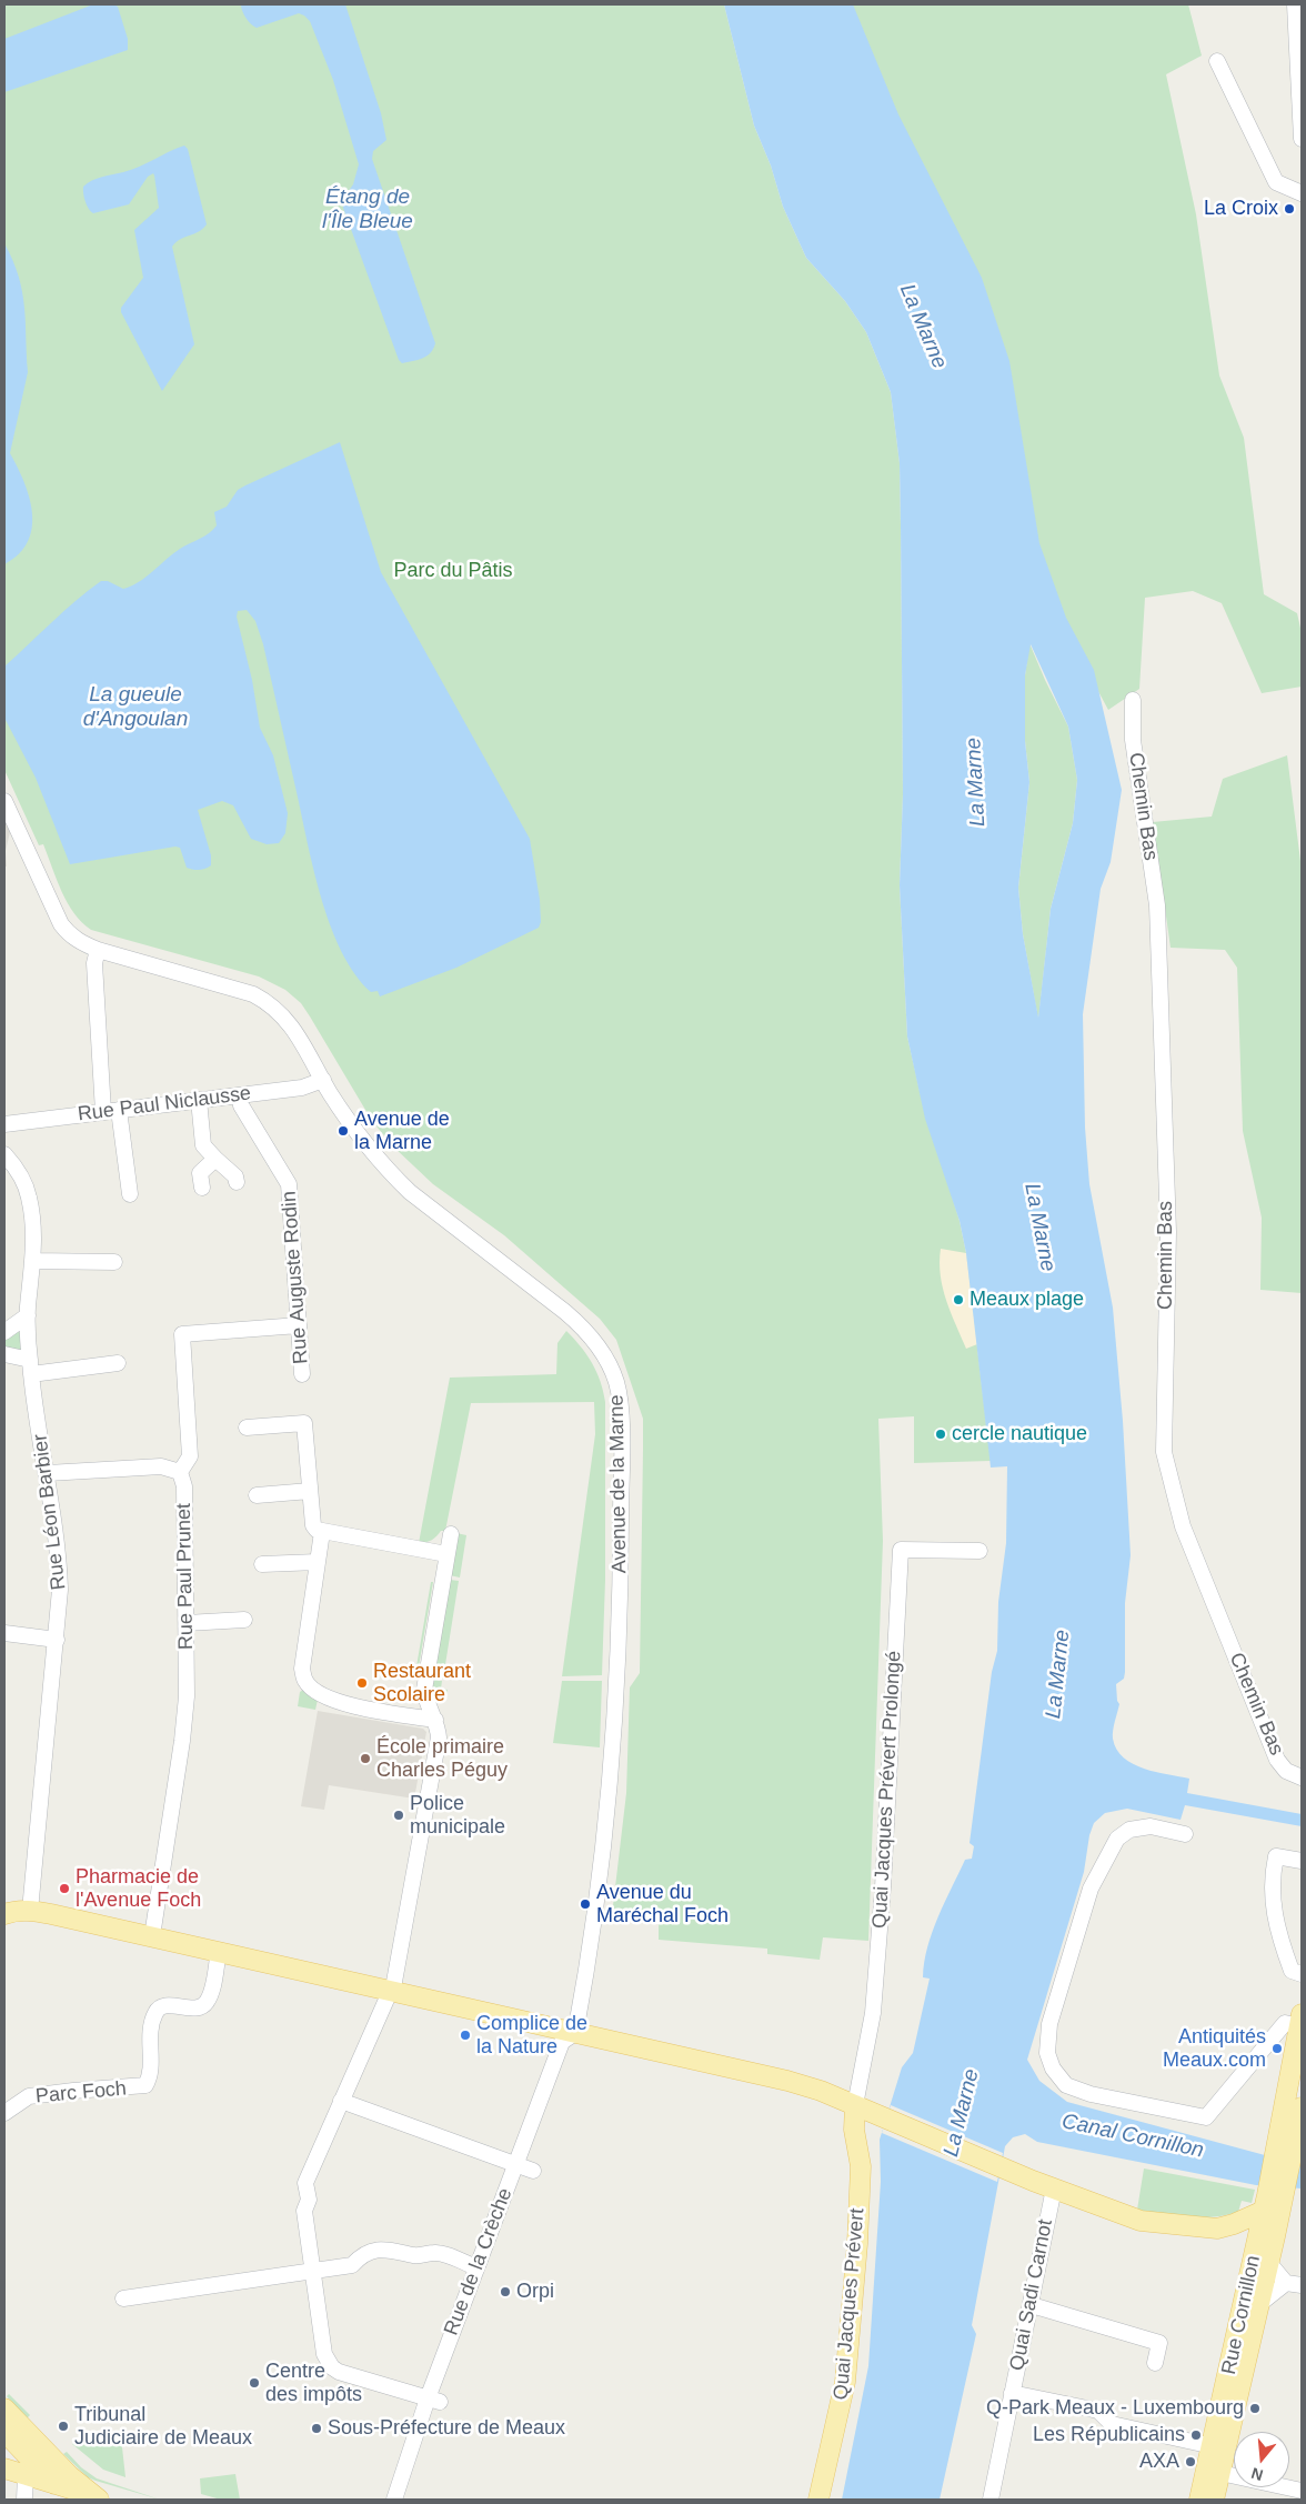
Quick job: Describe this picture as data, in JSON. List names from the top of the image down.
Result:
{
  "streets": {
    "main road": ["Quai Jacques Prévert", "Rue Cornillon"],
    "street": [
      "Chemin Bas",
      "Rue Paul Niclausse",
      "Rue Auguste Rodin",
      "Avenue de la Marne",
      "Rue Léon Barbier",
      "Rue Paul Prunet",
      "Quai Jacques Prévert Prolongé",
      "Parc Foch",
      "Rue de la Crèche",
      "Quai Sadi Carnot"
    ]
  },
  "crossings": [
    ["Rue Paul Niclausse", "Rue Auguste Rodin"],
    ["Rue Paul Niclausse", "Avenue de la Marne"],
    ["Avenue de la Marne", "Rue de la Crèche"],
    ["Quai Jacques Prévert Prolongé", "Quai Jacques Prévert"]
  ],
  "water": [
    "Étang de l'Île Bleue",
    "La Marne",
    "La gueule d'Angoulan",
    "Canal Cornillon"
  ],
  "parks": ["Parc du Pâtis"],
  "places": [
    "La Croix",
    "Avenue de la Marne",
    "Meaux plage",
    "cercle nautique",
    "Restaurant Scolaire",
    "École primaire Charles Péguy",
    "Police municipale",
    "Pharmacie de l'Avenue Foch",
    "Avenue du Maréchal Foch",
    "Complice de la Nature",
    "Antiquités Meaux.com",
    "Orpi",
    "Centre des impôts",
    "Q-Park Meaux - Luxembourg",
    "Tribunal Judiciaire de Meaux",
    "Sous-Préfecture de Meaux",
    "Les Républicains",
    "AXA"
  ],
  "north": "bottom"
}
